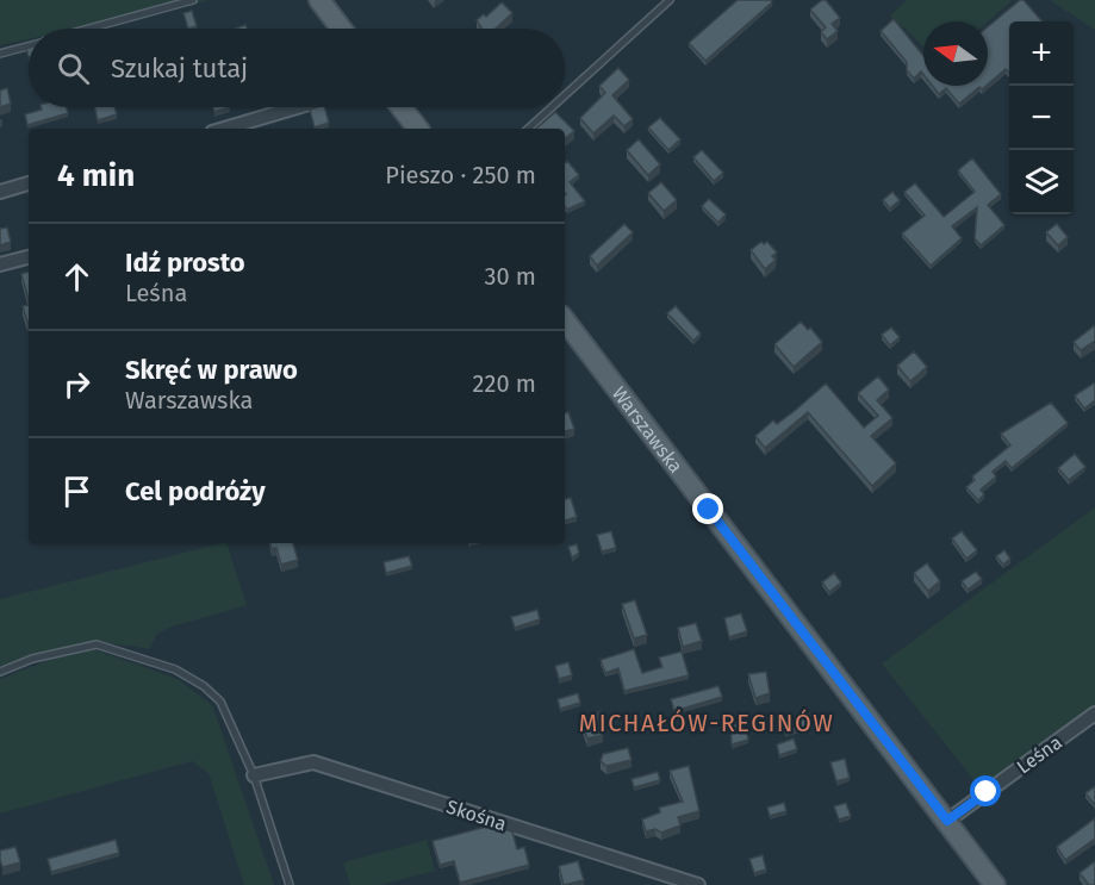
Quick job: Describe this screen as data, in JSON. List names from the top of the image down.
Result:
{
  "streets": {
    "main road": ["Warszawska"],
    "street": ["Leśna", "Skośna"]
  },
  "crossings": [
    ["Warszawska", "Leśna"]
  ],
  "districts": ["MICHAŁÓW-REGINÓW"],
  "north": "left",
  "page": {
    "map_buttons": ["+", "−"],
    "search": "Szukaj tutaj",
    "heading": ["4 min", "Pieszo · 250 m"],
    "list": [
      ["Idź prosto", "Leśna", "30 m"],
      ["Skręć w prawo", "Warszawska", "220 m"],
      "Cel podróży"
    ]
  }
}
